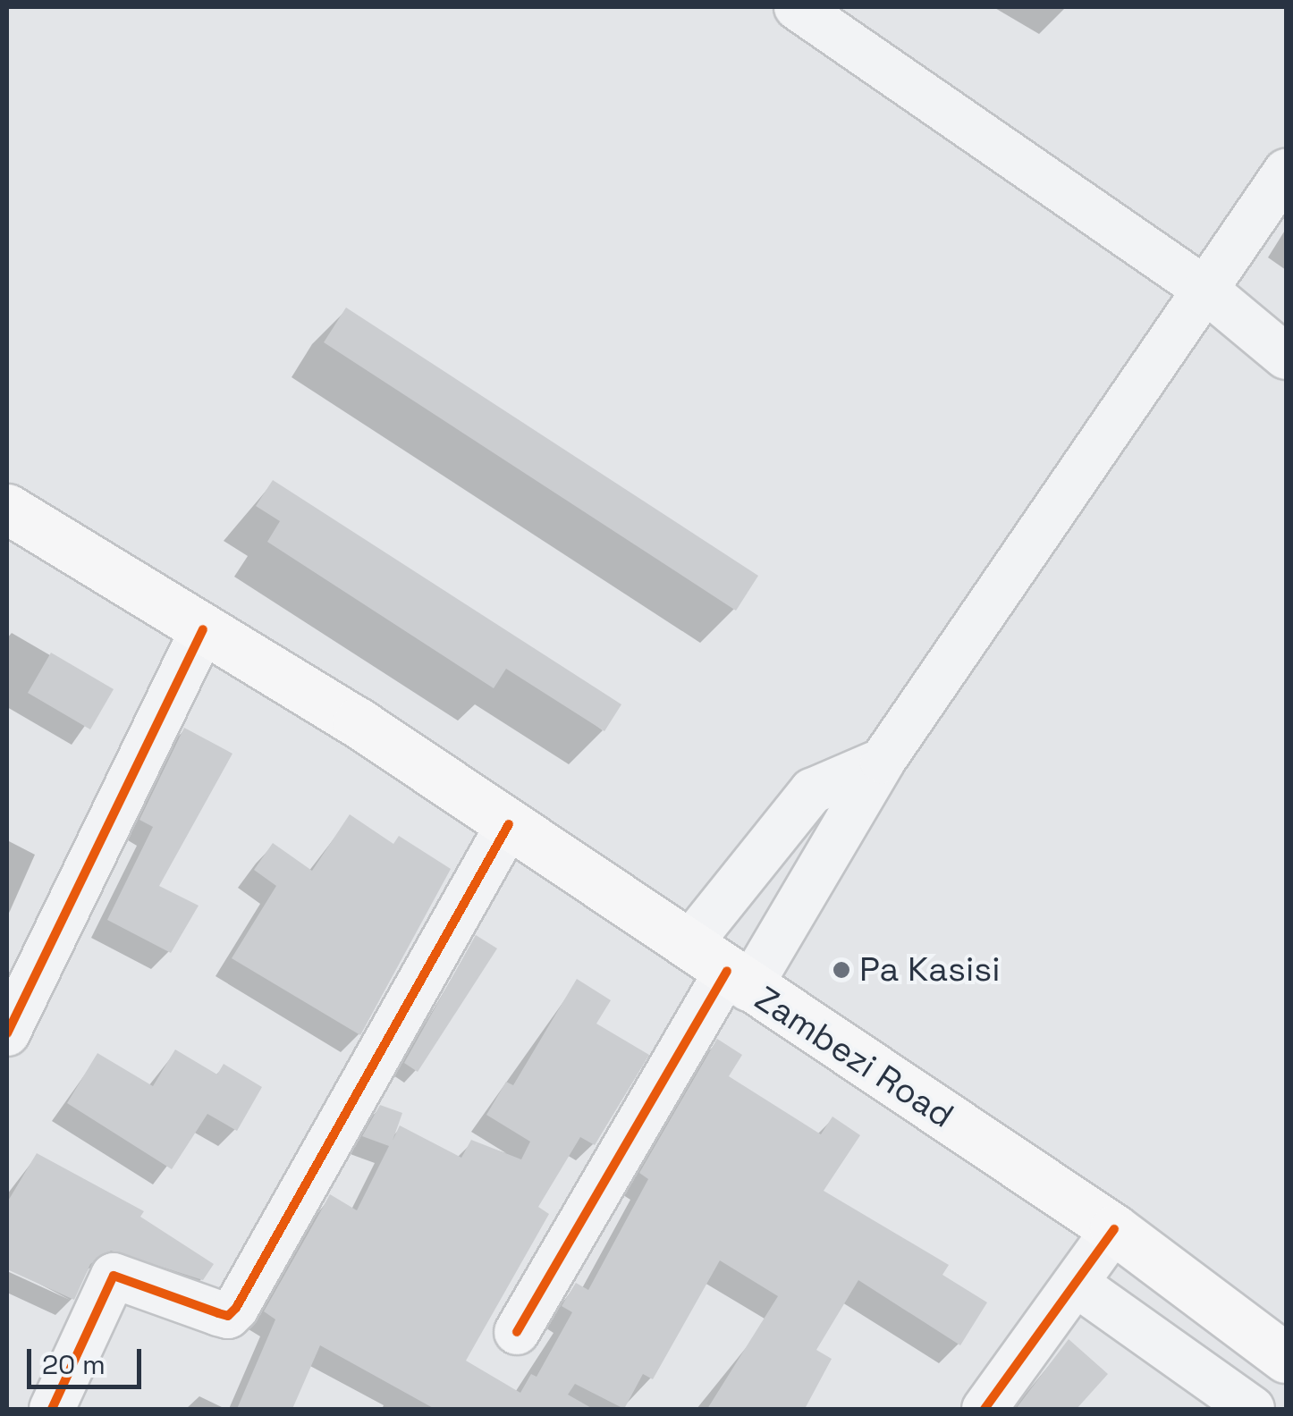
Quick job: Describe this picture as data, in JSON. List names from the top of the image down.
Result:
{
  "streets": {
    "main road": ["Zambezi Road"]
  },
  "places": ["Pa Kasisi"],
  "scale_bar": "20 m"
}
